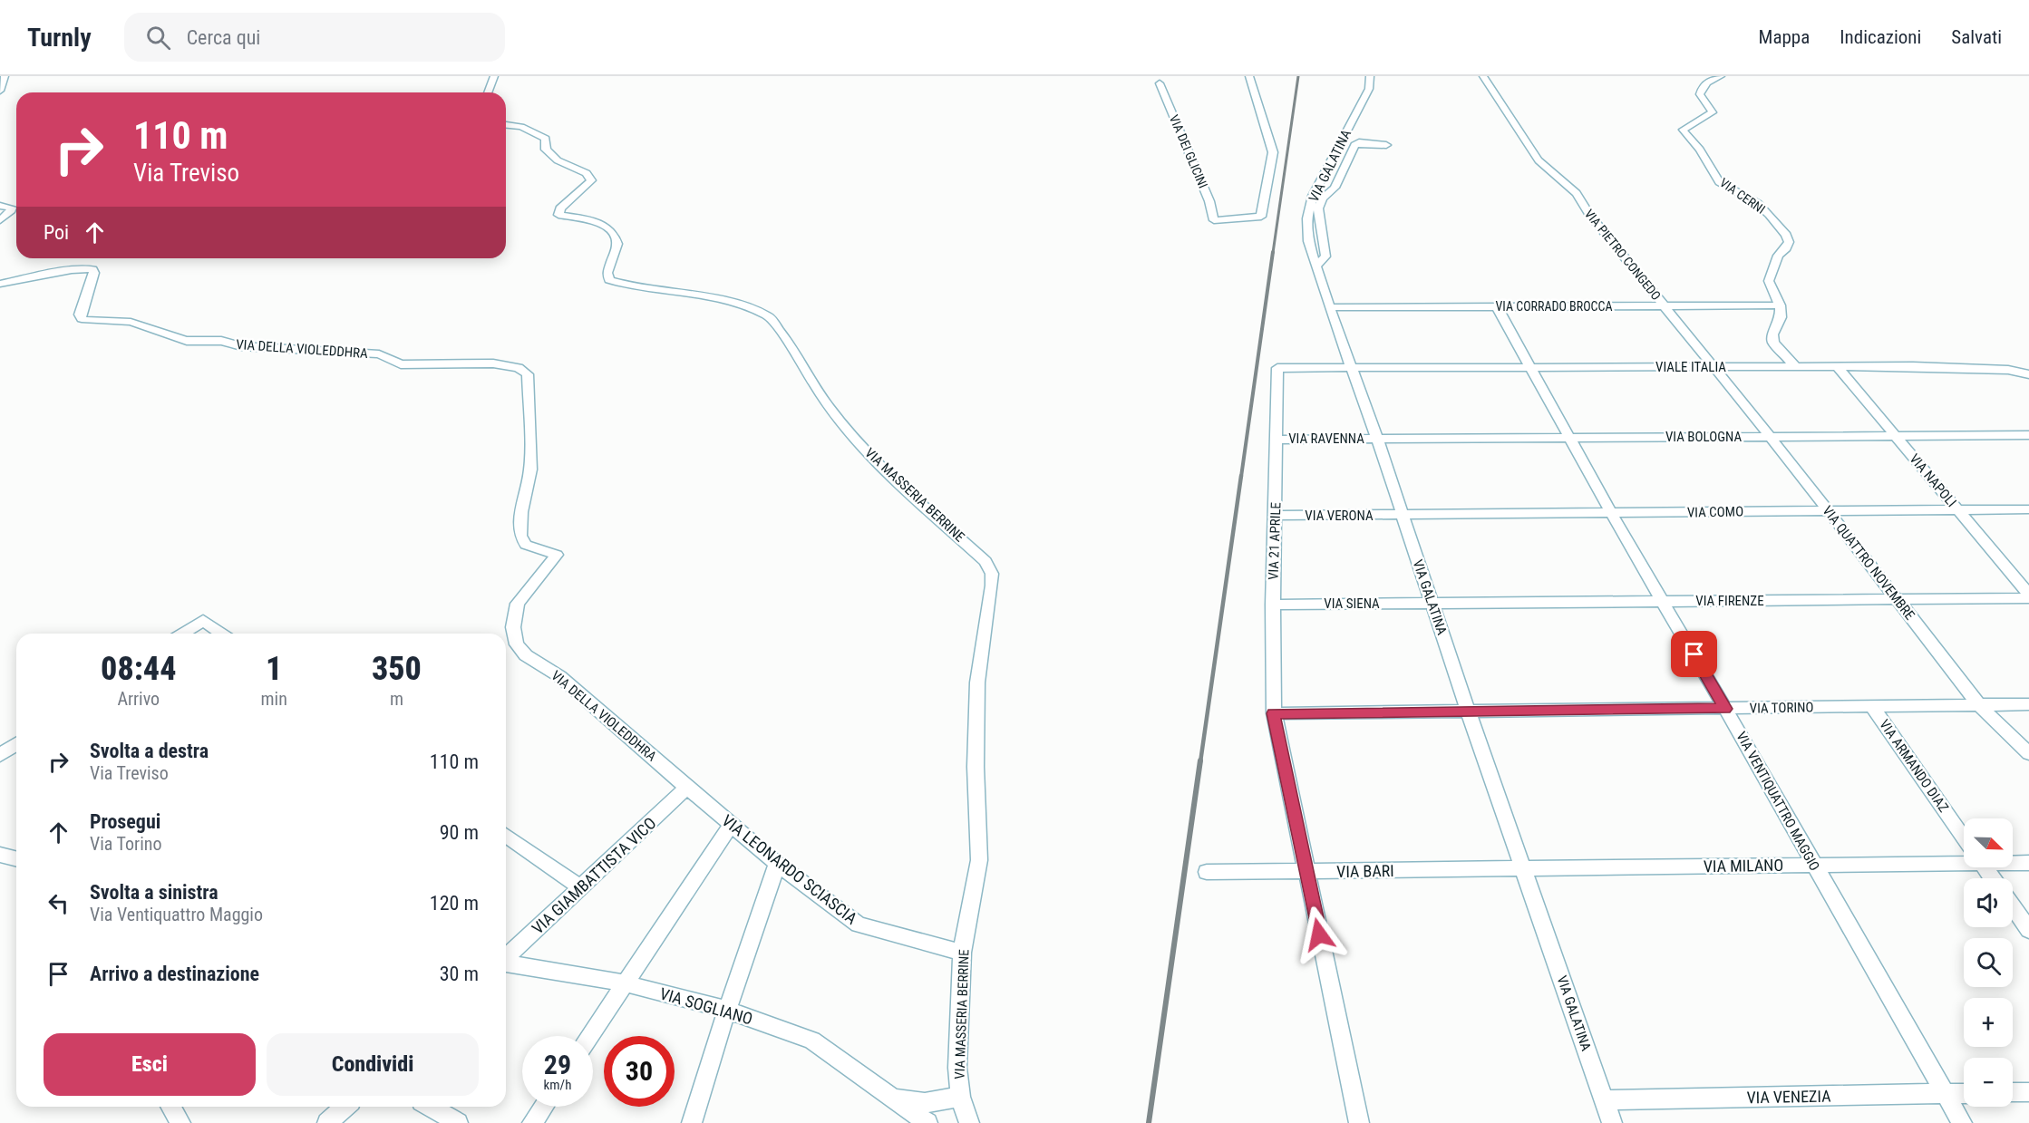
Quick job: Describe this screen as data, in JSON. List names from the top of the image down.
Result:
{
  "streets": {
    "street": [
      "VIA DEI GLICINI",
      "VIA GALATINA",
      "VIA CERNI",
      "VIA PIETRO CONGEDO",
      "VIA CORRADO BROCCA",
      "VIA DELLA VIOLEDDHRA",
      "VIALE ITALIA",
      "VIA BOLOGNA",
      "VIA RAVENNA",
      "VIA NAPOLI",
      "VIA MASSERIA BERRINE",
      "VIA COMO",
      "VIA VERONA",
      "VIA 21 APRILE",
      "VIA QUATTRO NOVEMBRE",
      "VIA FIRENZE",
      "VIA SIENA",
      "VIA TORINO",
      "VIA ARMANDO DIAZ",
      "VIA VENTIQUATTRO MAGGIO",
      "VIA MILANO",
      "VIA LEONARDO SCIASCIA",
      "VIA BARI",
      "VIA GIAMBATTISTA VICO",
      "VIA SOGLIANO",
      "VIA VENEZIA"
    ]
  },
  "crossings": [
    ["VIA GALATINA", "VIA CORRADO BROCCA"],
    ["VIA GALATINA", "VIALE ITALIA"],
    ["VIA GALATINA", "VIA BOLOGNA"],
    ["VIA GALATINA", "VIA RAVENNA"],
    ["VIA GALATINA", "VIA COMO"],
    ["VIA GALATINA", "VIA VERONA"],
    ["VIA GALATINA", "VIA FIRENZE"],
    ["VIA GALATINA", "VIA SIENA"],
    ["VIA GALATINA", "VIA TORINO"],
    ["VIA GALATINA", "VIA MILANO"],
    ["VIA GALATINA", "VIA BARI"],
    ["VIA GALATINA", "VIA VENEZIA"],
    ["VIA CERNI", "VIA CORRADO BROCCA"],
    ["VIA PIETRO CONGEDO", "VIA CORRADO BROCCA"],
    ["VIA PIETRO CONGEDO", "VIALE ITALIA"],
    ["VIA PIETRO CONGEDO", "VIA QUATTRO NOVEMBRE"],
    ["VIA CORRADO BROCCA", "VIA VENTIQUATTRO MAGGIO"],
    ["VIA DELLA VIOLEDDHRA", "VIA LEONARDO SCIASCIA"],
    ["VIA DELLA VIOLEDDHRA", "VIA GIAMBATTISTA VICO"],
    ["VIALE ITALIA", "VIA NAPOLI"],
    ["VIALE ITALIA", "VIA 21 APRILE"],
    ["VIALE ITALIA", "VIA QUATTRO NOVEMBRE"],
    ["VIALE ITALIA", "VIA VENTIQUATTRO MAGGIO"],
    ["VIA BOLOGNA", "VIA RAVENNA"],
    ["VIA BOLOGNA", "VIA NAPOLI"],
    ["VIA BOLOGNA", "VIA QUATTRO NOVEMBRE"],
    ["VIA BOLOGNA", "VIA VENTIQUATTRO MAGGIO"],
    ["VIA RAVENNA", "VIA 21 APRILE"],
    ["VIA NAPOLI", "VIA COMO"],
    ["VIA NAPOLI", "VIA FIRENZE"],
    ["VIA MASSERIA BERRINE", "VIA LEONARDO SCIASCIA"],
    ["VIA MASSERIA BERRINE", "VIA SOGLIANO"],
    ["VIA COMO", "VIA VERONA"],
    ["VIA COMO", "VIA QUATTRO NOVEMBRE"],
    ["VIA COMO", "VIA VENTIQUATTRO MAGGIO"],
    ["VIA VERONA", "VIA 21 APRILE"],
    ["VIA 21 APRILE", "VIA SIENA"],
    ["VIA 21 APRILE", "VIA TORINO"],
    ["VIA 21 APRILE", "VIA BARI"],
    ["VIA QUATTRO NOVEMBRE", "VIA FIRENZE"],
    ["VIA QUATTRO NOVEMBRE", "VIA TORINO"],
    ["VIA FIRENZE", "VIA SIENA"],
    ["VIA FIRENZE", "VIA VENTIQUATTRO MAGGIO"],
    ["VIA TORINO", "VIA ARMANDO DIAZ"],
    ["VIA TORINO", "VIA VENTIQUATTRO MAGGIO"],
    ["VIA VENTIQUATTRO MAGGIO", "VIA MILANO"],
    ["VIA VENTIQUATTRO MAGGIO", "VIA VENEZIA"],
    ["VIA MILANO", "VIA BARI"],
    ["VIA LEONARDO SCIASCIA", "VIA GIAMBATTISTA VICO"]
  ],
  "north": "bottom right",
  "page": {
    "header": "Turnly",
    "search": "Cerca qui",
    "nav": ["Mappa", "Indicazioni", "Salvati"],
    "turn": ["110 m", "Via Treviso"],
    "then": "Poi",
    "eta": [
      "08:44",
      "Arrivo",
      "1",
      "min",
      "350",
      "m"
    ],
    "list": [
      {
        "name": "Svolta a destra",
        "note": "Via Treviso",
        "value": "110 m"
      },
      {
        "name": "Prosegui",
        "note": "Via Torino",
        "value": "90 m"
      },
      {
        "name": "Svolta a sinistra",
        "note": "Via Ventiquattro Maggio",
        "value": "120 m"
      },
      {
        "name": "Arrivo a destinazione",
        "value": "30 m"
      }
    ],
    "map_buttons": ["+", "−"],
    "buttons": ["Esci", "Condividi"],
    "speed": "29 km/h",
    "limit": "30"
  }
}
